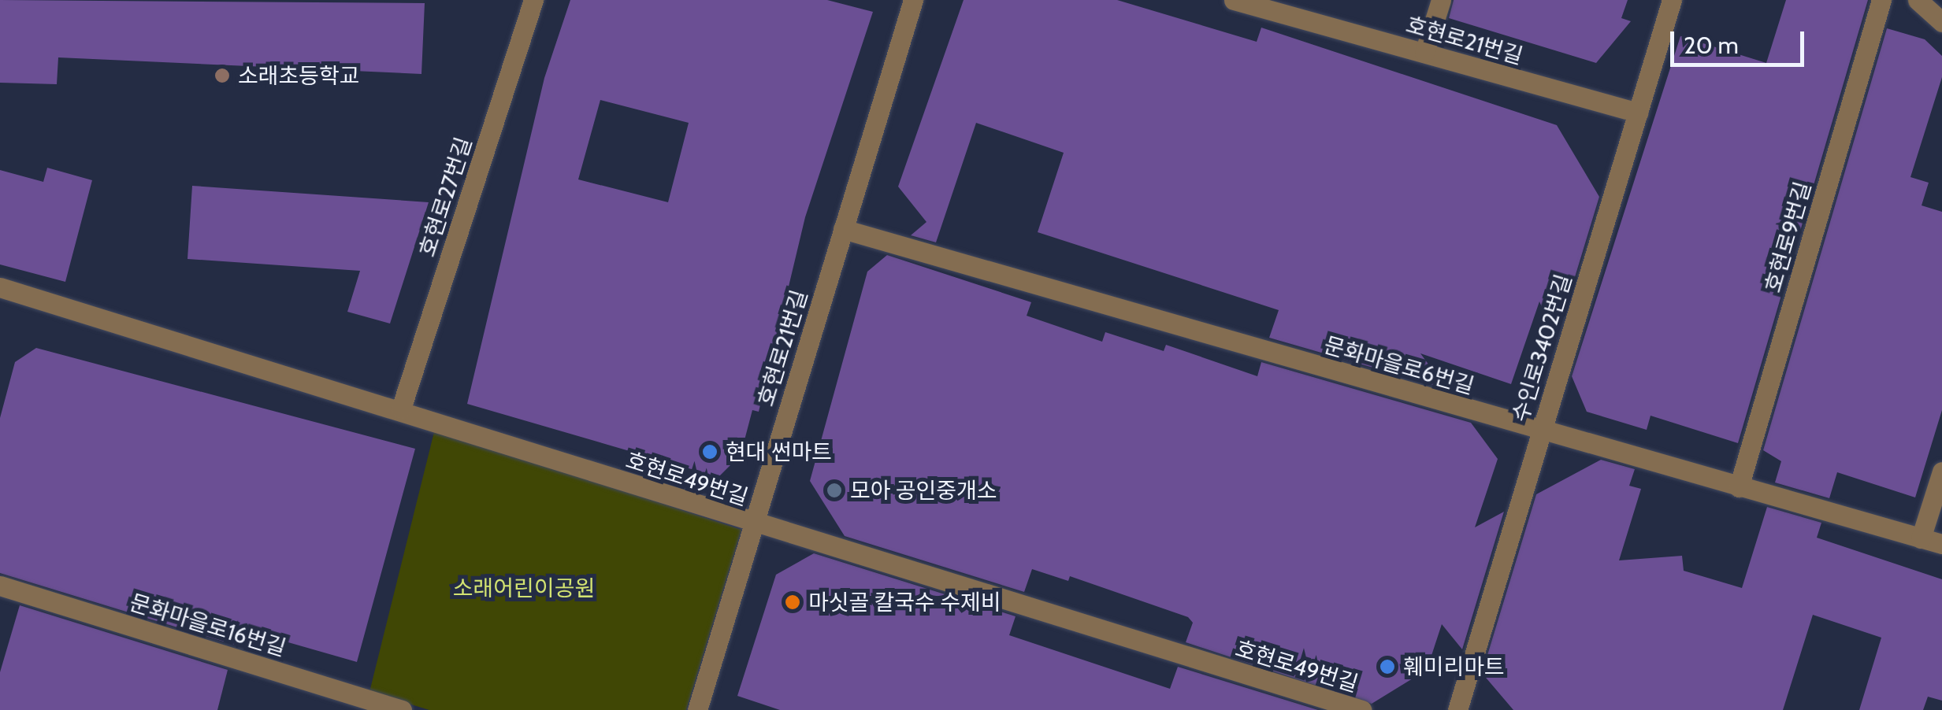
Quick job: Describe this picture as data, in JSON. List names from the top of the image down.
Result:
{
  "streets": {
    "street": [
      "호현로21번길",
      "호현로27번길",
      "호현로9번길",
      "수인로3402번길",
      "문화마을로6번길",
      "호현로49번길",
      "문화마을로16번길"
    ]
  },
  "crossings": [
    ["호현로21번길", "수인로3402번길"],
    ["호현로21번길", "문화마을로6번길"],
    ["호현로21번길", "호현로49번길"],
    ["호현로27번길", "호현로49번길"],
    ["호현로9번길", "문화마을로6번길"],
    ["수인로3402번길", "문화마을로6번길"]
  ],
  "parks": ["소래어린이공원"],
  "places": [
    "소래초등학교",
    "현대 썬마트",
    "모아 공인중개소",
    "마싯골 칼국수 수제비",
    "훼미리마트"
  ],
  "scale_bar": "20 m"
}
